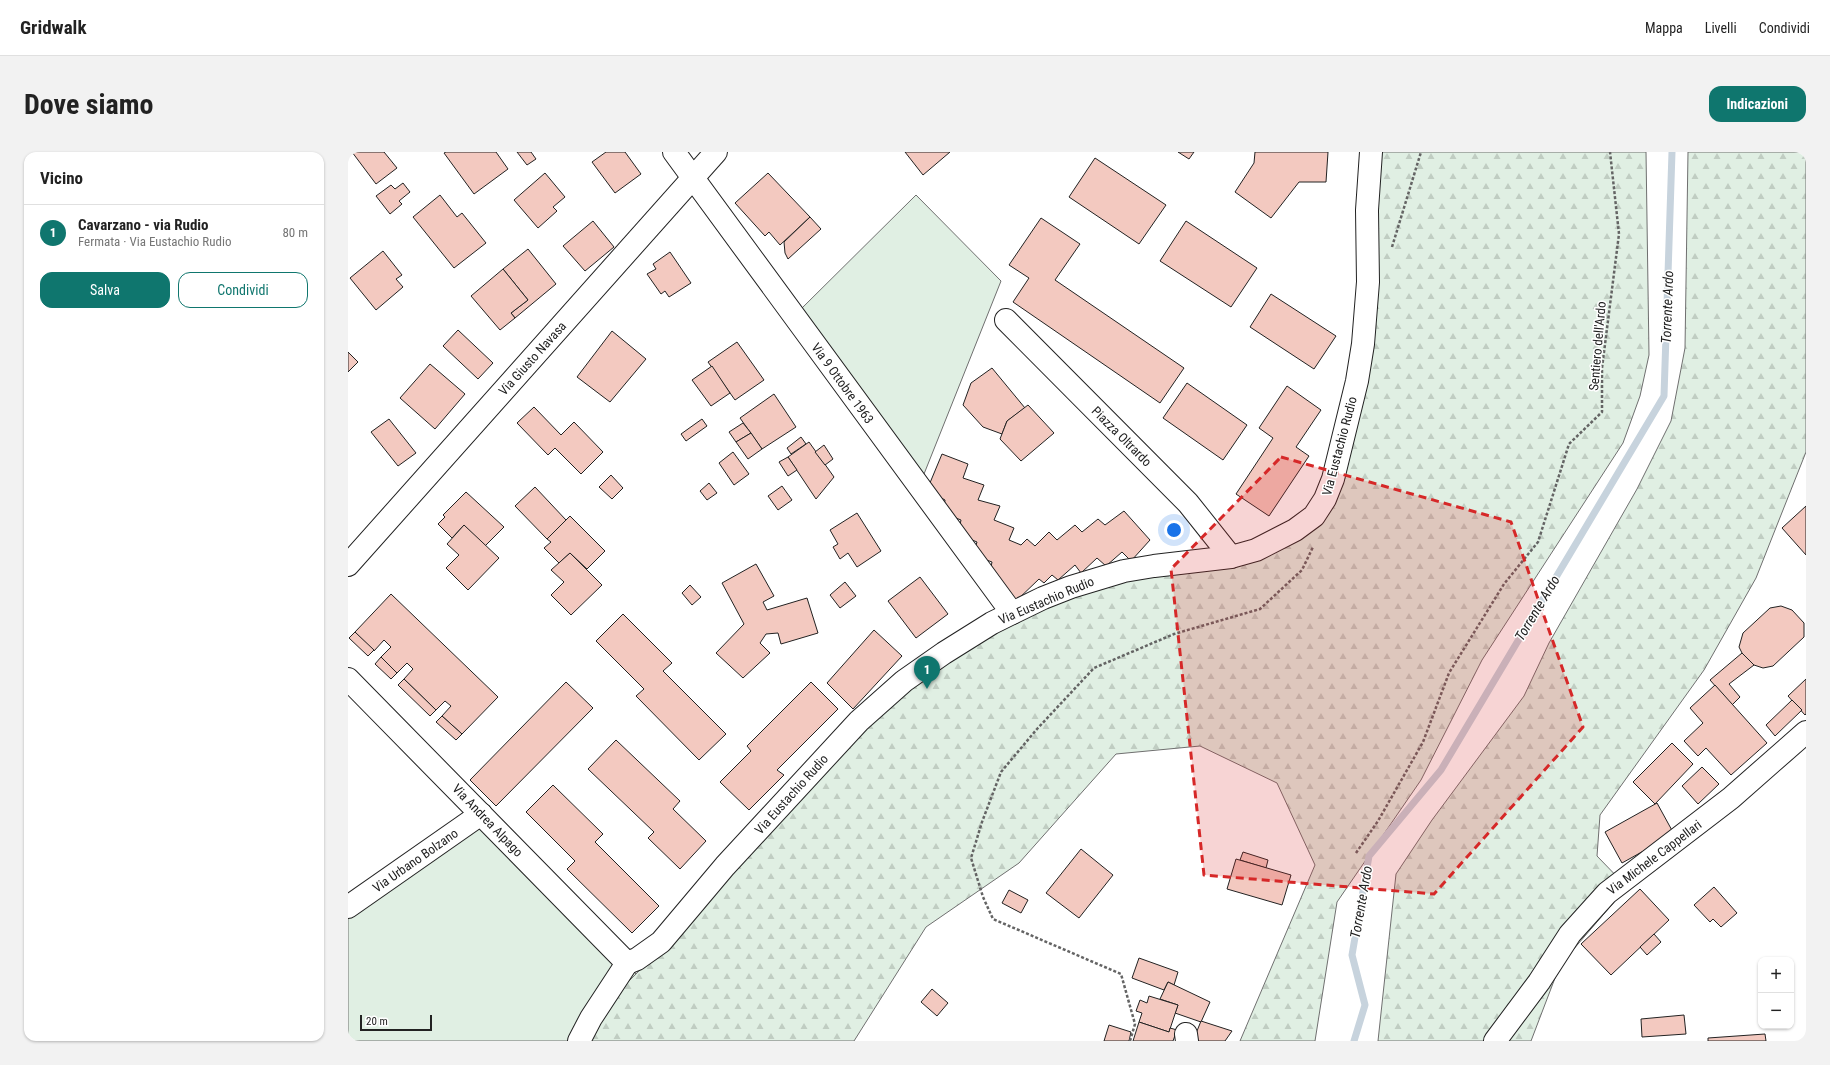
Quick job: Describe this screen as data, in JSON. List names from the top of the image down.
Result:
{
  "streets": {
    "street": [
      "Via Giusto Navasa",
      "Via 9 Ottobre 1963",
      "Piazza Oltrardo",
      "Via Eustachio Rudio",
      "Via Andrea Alpago",
      "Via Michele Cappellari",
      "Via Urbano Bolzano"
    ],
    "path": ["Sentiero dell'Ardo"]
  },
  "crossings": [
    ["Via Giusto Navasa", "Via 9 Ottobre 1963"],
    ["Via 9 Ottobre 1963", "Via Eustachio Rudio"],
    ["Piazza Oltrardo", "Via Eustachio Rudio"],
    ["Via Eustachio Rudio", "Via Andrea Alpago"],
    ["Via Andrea Alpago", "Via Urbano Bolzano"]
  ],
  "water": ["Torrente Ardo"],
  "scale_bar": "20 m",
  "page": {
    "header": "Gridwalk",
    "nav": ["Mappa", "Livelli", "Condividi"],
    "buttons": [
      "Indicazioni",
      ["Salva", "Condividi"]
    ],
    "title": "Dove siamo",
    "heading": "Vicino",
    "list": [
      {
        "mark": "1",
        "name": "Cavarzano - via Rudio",
        "note": "Fermata · Via Eustachio Rudio",
        "value": "80 m"
      }
    ],
    "pins": "1",
    "map_buttons": ["+", "−"],
    "scale": "20 m"
  }
}
